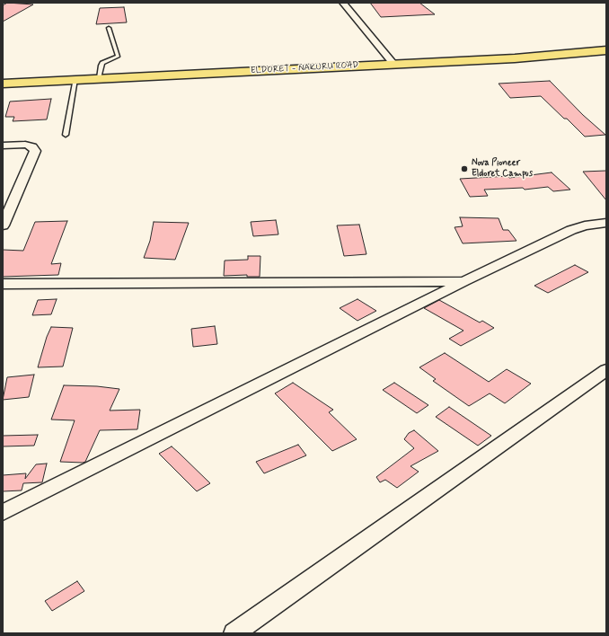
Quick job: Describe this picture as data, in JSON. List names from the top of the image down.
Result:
{
  "streets": {
    "highway": ["ELDORET - NAKURU ROAD"]
  },
  "places": ["Nova Pioneer Eldoret Campus"]
}
